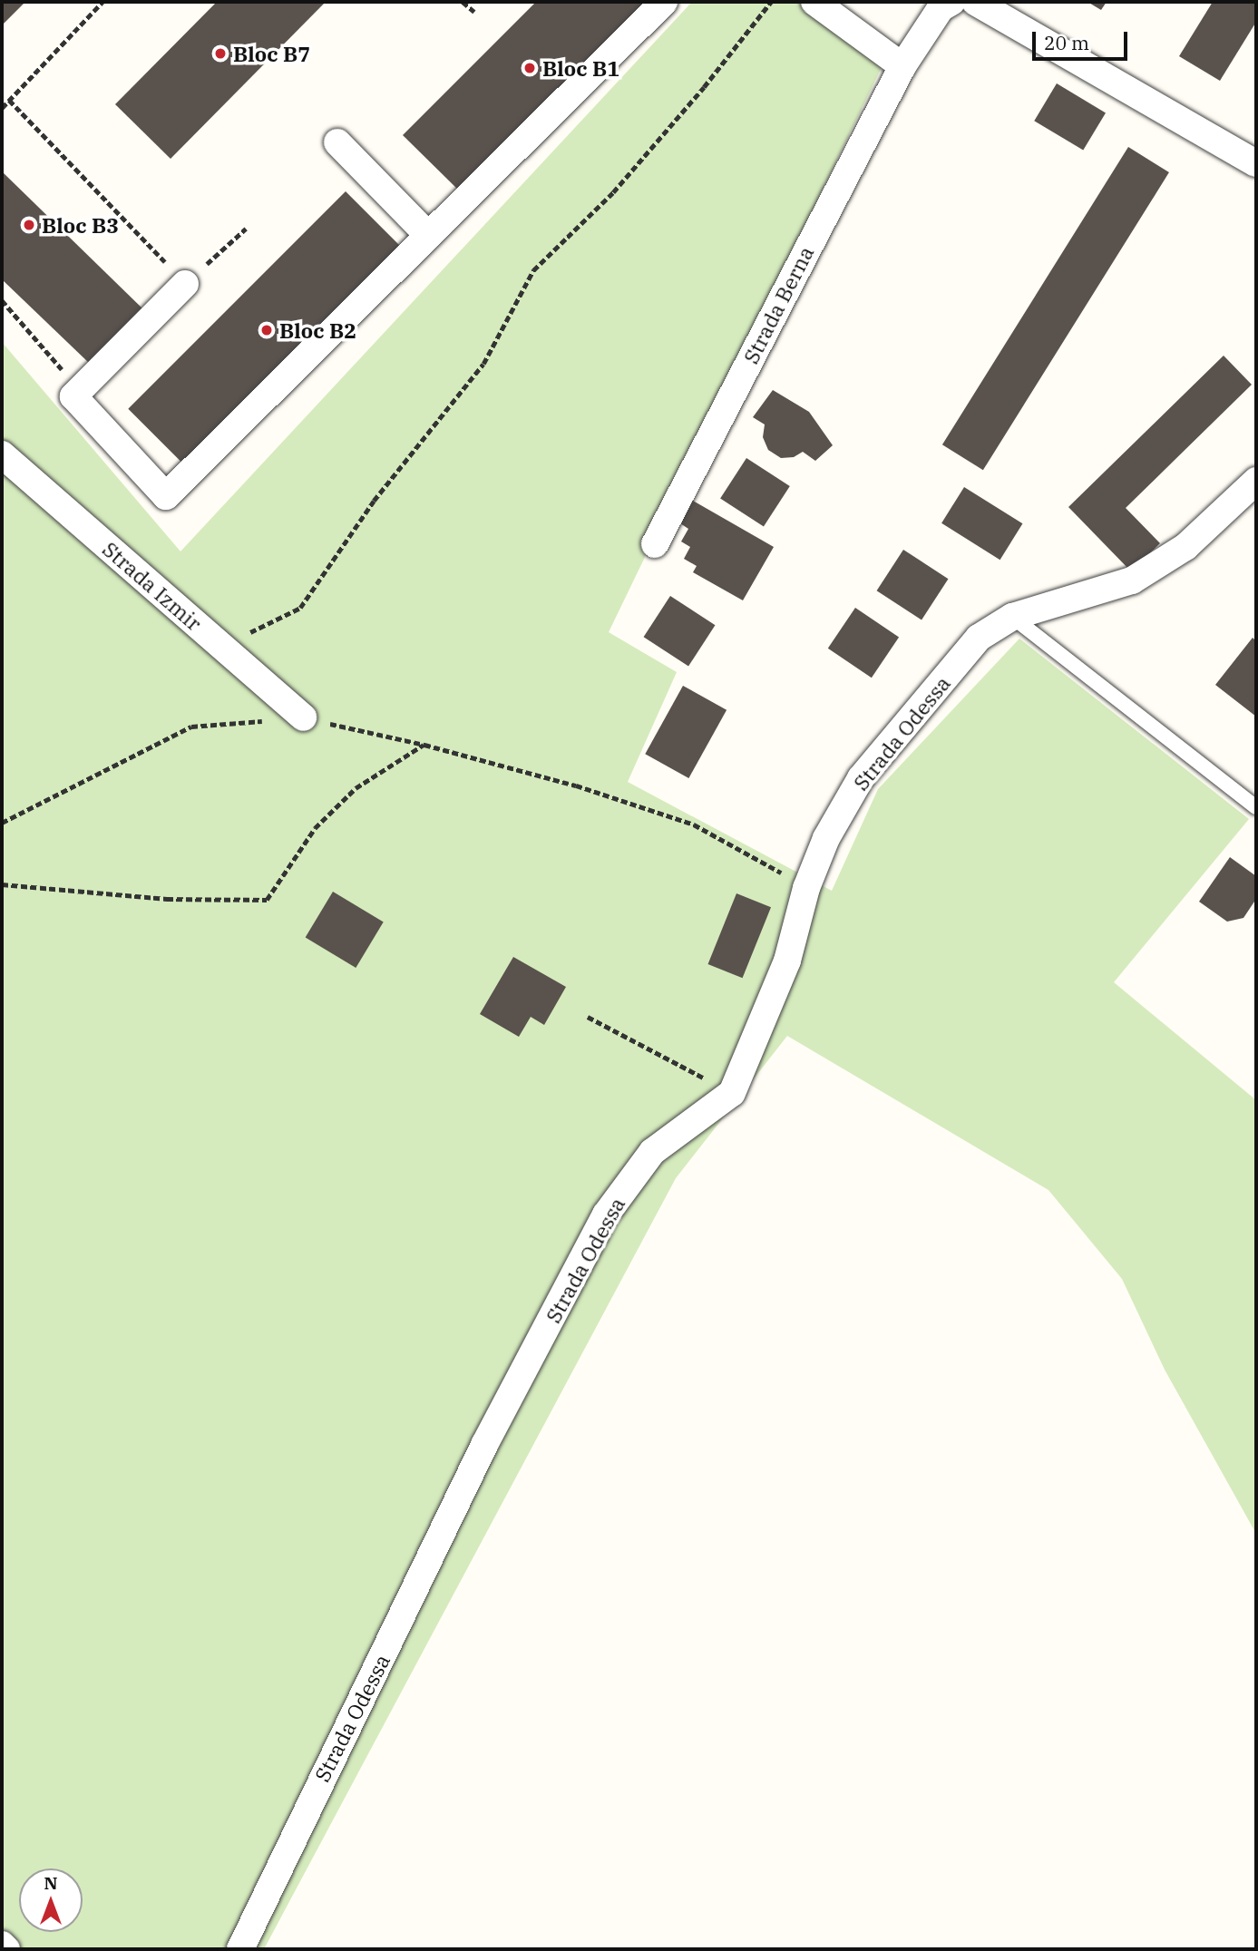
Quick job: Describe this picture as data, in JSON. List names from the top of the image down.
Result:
{
  "streets": {
    "street": ["Strada Berna", "Strada Izmir", "Strada Odessa"]
  },
  "places": [
    "Bloc B7",
    "Bloc B1",
    "Bloc B3",
    "Bloc B2"
  ],
  "scale_bar": "20 m",
  "north": "top"
}
